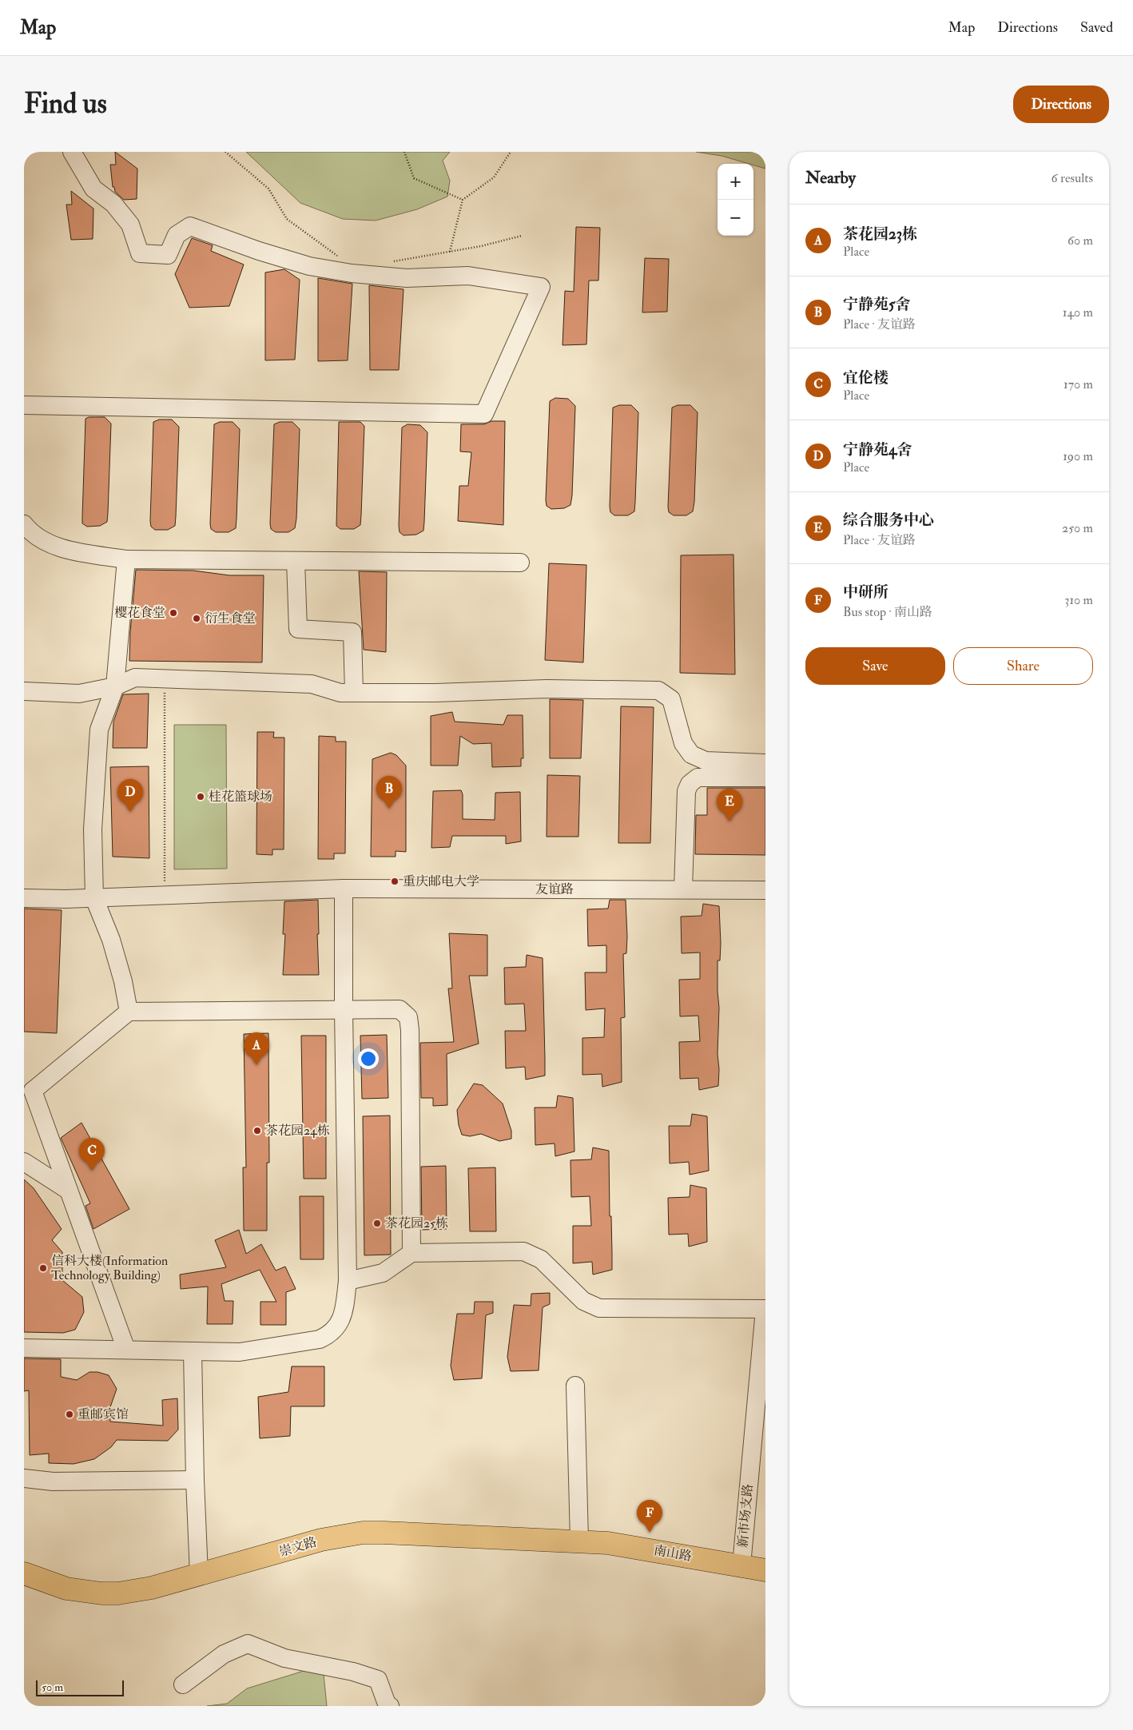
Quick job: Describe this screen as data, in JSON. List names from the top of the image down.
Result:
{
  "streets": {
    "main road": ["崇文路", "南山路"],
    "street": ["友谊路", "新市场支路"]
  },
  "crossings": [
    ["新市场支路", "南山路"],
    ["崇文路", "南山路"]
  ],
  "places": [
    "樱花食堂",
    "衍生食堂",
    "桂花篮球场",
    "重庆邮电大学",
    "茶花园24栋",
    "茶花园25栋",
    "信科大楼(Information Technology Building)",
    "重邮宾馆"
  ],
  "scale_bar": "50 m",
  "page": {
    "header": "Map",
    "nav": ["Map", "Directions", "Saved"],
    "buttons": [
      "Directions",
      ["Save", "Share"]
    ],
    "title": "Find us",
    "heading": ["Nearby", "6 results"],
    "map_buttons": ["+", "−"],
    "list": [
      {
        "mark": "A",
        "name": "茶花园23栋",
        "note": "Place",
        "value": "60 m"
      },
      {
        "mark": "B",
        "name": "宁静苑5舍",
        "note": "Place · 友谊路",
        "value": "140 m"
      },
      {
        "mark": "C",
        "name": "宜伦楼",
        "note": "Place",
        "value": "170 m"
      },
      {
        "mark": "D",
        "name": "宁静苑4舍",
        "note": "Place",
        "value": "190 m"
      },
      {
        "mark": "E",
        "name": "综合服务中心",
        "note": "Place · 友谊路",
        "value": "250 m"
      },
      {
        "mark": "F",
        "name": "中研所",
        "note": "Bus stop · 南山路",
        "value": "310 m"
      }
    ],
    "pins": [
      "B",
      "D",
      "E",
      "A",
      "C",
      "F"
    ],
    "scale": "50 m"
  }
}
